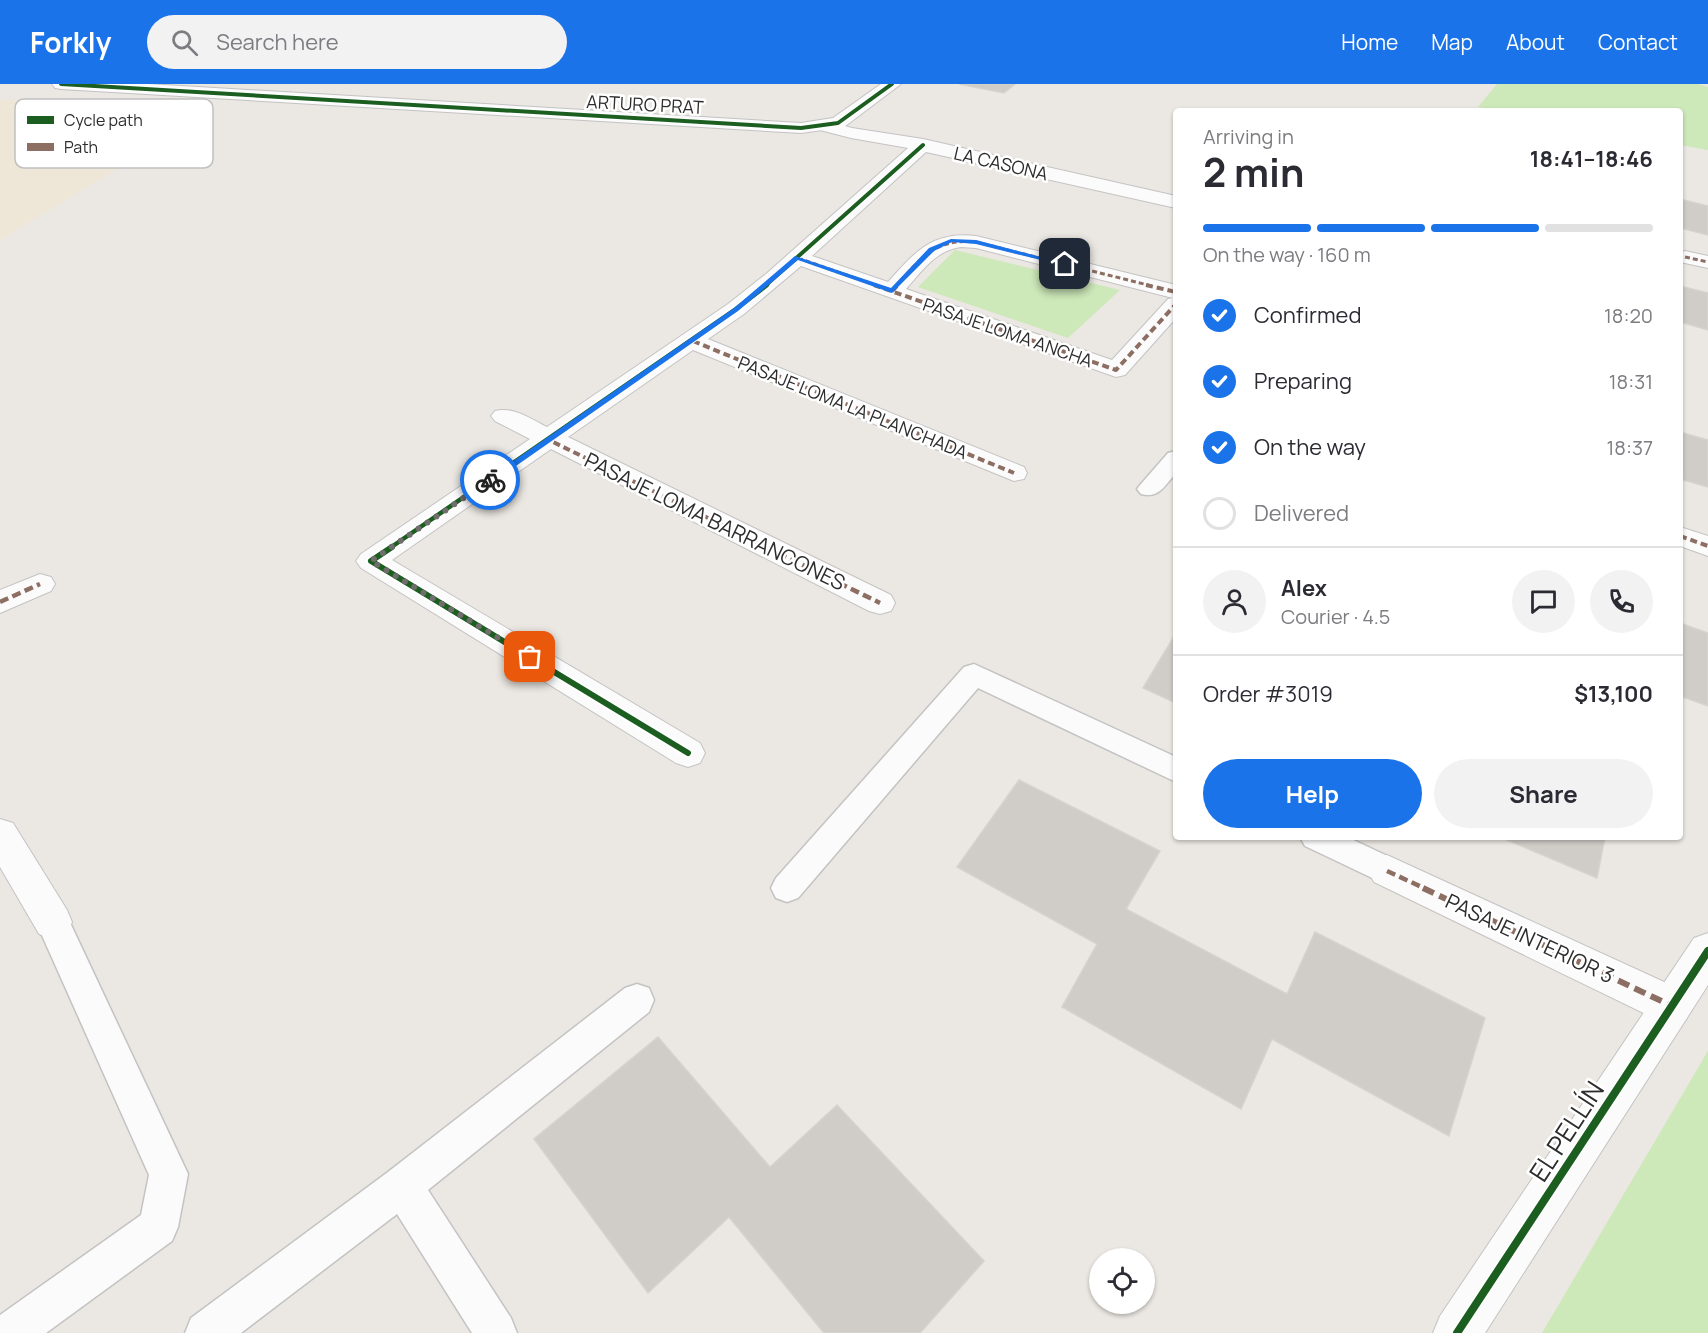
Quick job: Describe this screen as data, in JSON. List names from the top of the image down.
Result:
{
  "streets": {
    "street": [
      "ARTURO PRAT",
      "LA CASONA",
      "PASAJE LOMA ANCHA",
      "PASAJE LOMA LA PLANCHADA",
      "PASAJE LOMA BARRANCONES",
      "PASAJE INTERIOR 3",
      "EL PELLÍN"
    ]
  },
  "crossings": [
    ["ARTURO PRAT", "LA CASONA"],
    ["PASAJE INTERIOR 3", "EL PELLÍN"]
  ],
  "legend": ["Cycle path", "Path"],
  "page": {
    "header": "Forkly",
    "search": "Search here",
    "nav": [
      "Home",
      "Map",
      "About",
      "Contact"
    ],
    "heading": ["2 min", "Arriving in", "18:41–18:46"],
    "panel": [
      "Alex",
      "Courier · 4.5",
      "Order #3019",
      "$13,100"
    ],
    "bar": "On the way · 160 m",
    "list": [
      ["Confirmed", "18:20"],
      ["Preparing", "18:31"],
      ["On the way", "18:37"],
      "Delivered"
    ],
    "buttons": ["Help", "Share"]
  }
}
